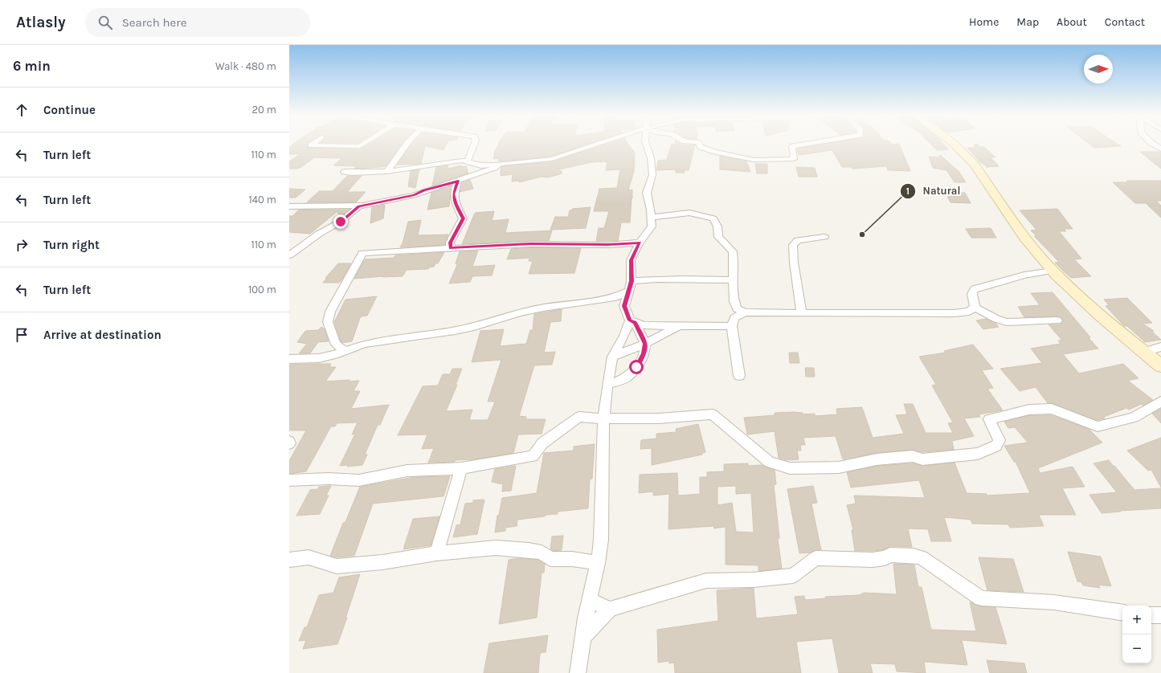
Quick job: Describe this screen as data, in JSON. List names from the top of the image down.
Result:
{
  "places": ["Natural"],
  "north": "right",
  "page": {
    "header": "Atlasly",
    "search": "Search here",
    "nav": [
      "Home",
      "Map",
      "About",
      "Contact"
    ],
    "heading": ["6 min", "Walk · 480 m"],
    "list": [
      ["Continue", "20 m"],
      ["Turn left", "110 m"],
      ["Turn left", "140 m"],
      ["Turn right", "110 m"],
      ["Turn left", "100 m"],
      "Arrive at destination"
    ],
    "map_buttons": ["+", "−"]
  }
}
